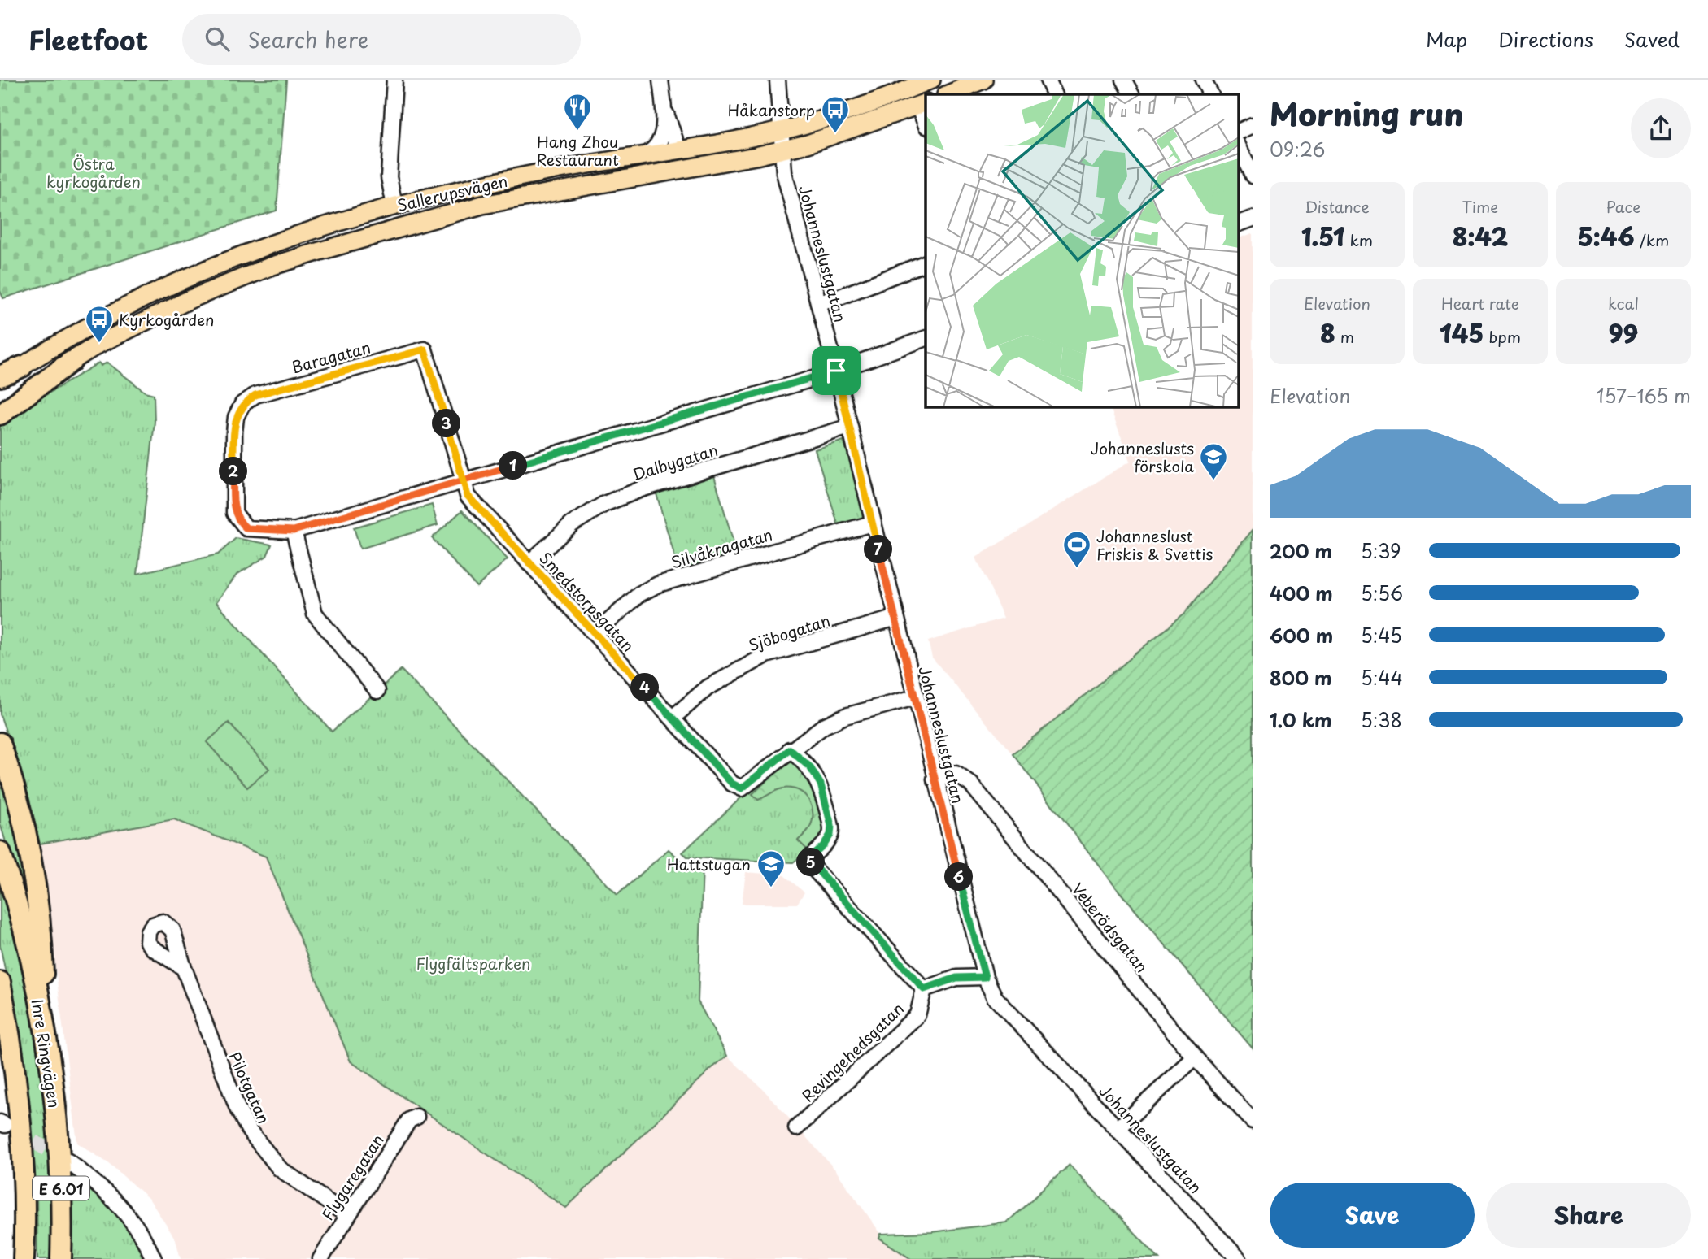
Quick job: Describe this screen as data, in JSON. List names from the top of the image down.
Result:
{
  "streets": {
    "highway": ["Inre Ringvägen", "E 6.01"],
    "main road": ["Sallerupsvägen"],
    "street": [
      "Johanneslustgatan",
      "Baragatan",
      "Dalbygatan",
      "Silvåkragatan",
      "Smedstorpsgatan",
      "Sjöbogatan",
      "Veberödsgatan",
      "Revingehedsgatan",
      "Pilotgatan",
      "Flygaregatan"
    ]
  },
  "crossings": [
    ["Sallerupsvägen", "Johanneslustgatan"],
    ["Johanneslustgatan", "Dalbygatan"],
    ["Johanneslustgatan", "Silvåkragatan"],
    ["Johanneslustgatan", "Sjöbogatan"],
    ["Johanneslustgatan", "Veberödsgatan"],
    ["Baragatan", "Smedstorpsgatan"],
    ["Dalbygatan", "Smedstorpsgatan"],
    ["Silvåkragatan", "Smedstorpsgatan"],
    ["Smedstorpsgatan", "Sjöbogatan"],
    ["Pilotgatan", "Flygaregatan"]
  ],
  "parks": ["Östra kyrkogården", "Flygfältsparken"],
  "places": {
    "restaurant": ["Hang Zhou Restaurant"],
    "bus stop": ["Håkanstorp", "Kyrkogården"],
    "school or university": ["Johanneslusts förskola", "Hattstugan"],
    "sports": ["Johanneslust Friskis & Svettis"]
  },
  "page": {
    "header": "Fleetfoot",
    "search": "Search here",
    "nav": ["Map", "Directions", "Saved"],
    "heading": ["Morning run", "09:26"],
    "stats": [
      ["Distance", "1.51 km"],
      ["Time", "8:42"],
      ["Pace", "5:46 /km"],
      ["Elevation", "8 m"],
      ["Heart rate", "145 bpm"],
      ["kcal", "99"]
    ],
    "chart": ["Elevation", "157–165 m"],
    "pins": [
      "3",
      "1",
      "2",
      "7",
      "4",
      "5",
      "6"
    ],
    "list": [
      {
        "name": "200 m",
        "note": "5:39"
      },
      {
        "name": "400 m",
        "note": "5:56"
      },
      {
        "name": "600 m",
        "note": "5:45"
      },
      {
        "name": "800 m",
        "note": "5:44"
      },
      {
        "name": "1.0 km",
        "note": "5:38"
      }
    ],
    "buttons": ["Save", "Share"]
  }
}
